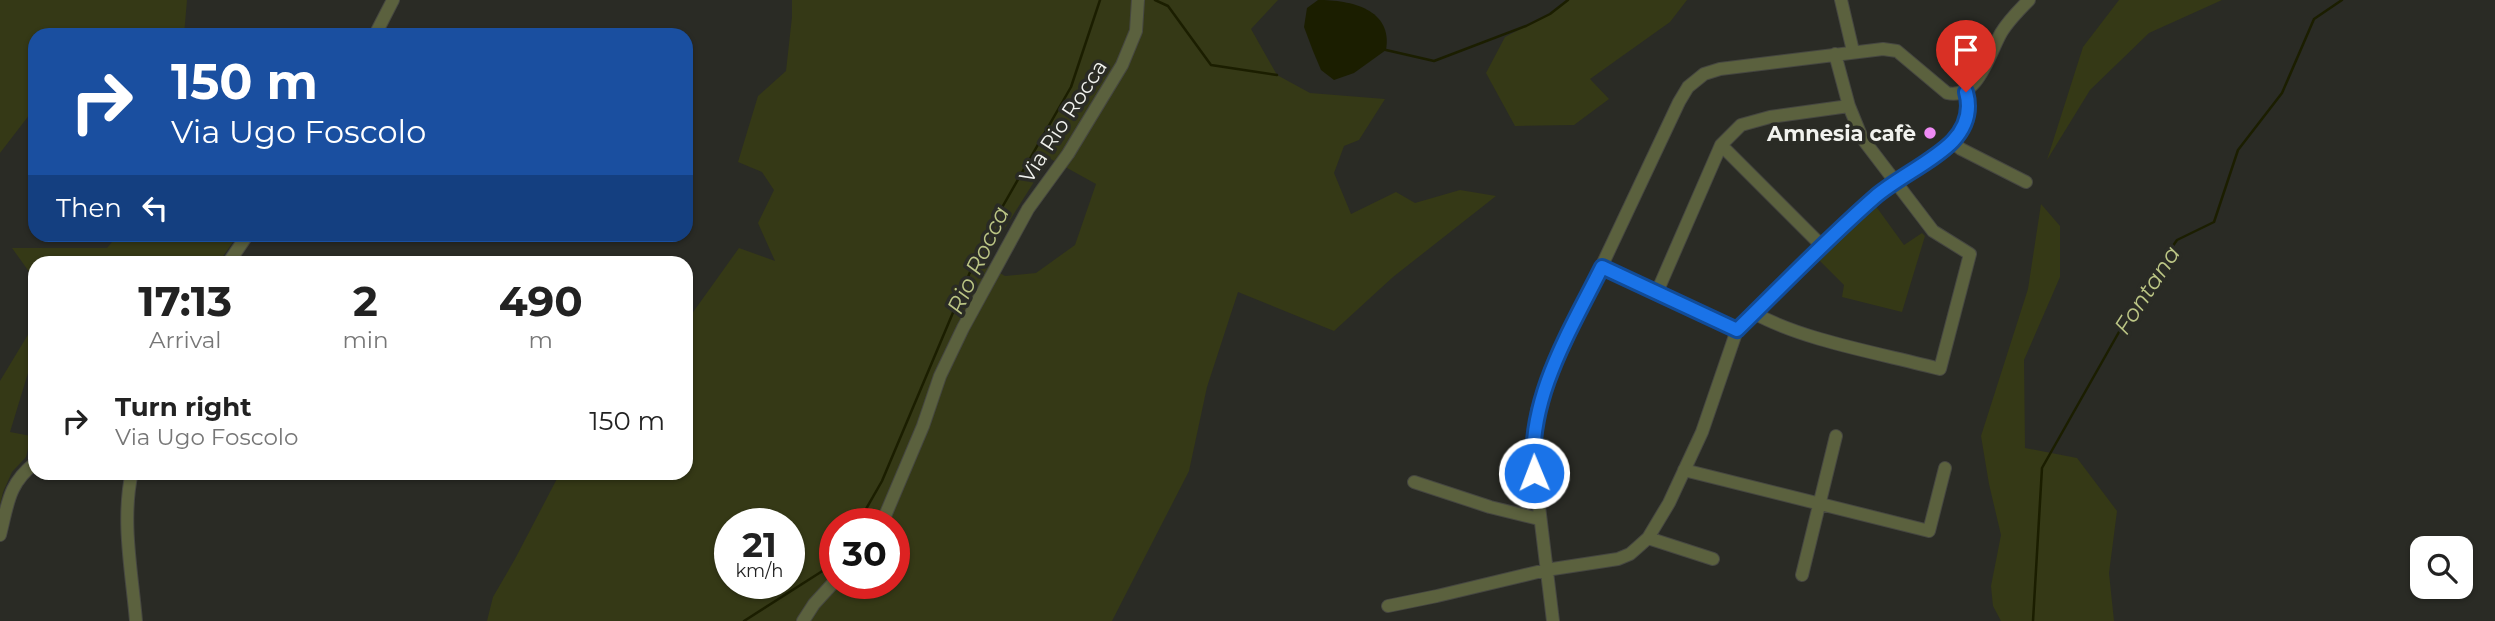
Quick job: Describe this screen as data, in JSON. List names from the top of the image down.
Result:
{
  "streets": {
    "street": ["Via Rio Rocca"]
  },
  "water": ["Rio Rocca", "Fontana"],
  "places": ["Amnesia cafè"],
  "page": {
    "turn": ["150 m", "Via Ugo Foscolo"],
    "then": "Then",
    "eta": [
      "17:13",
      "Arrival",
      "2",
      "min",
      "490",
      "m"
    ],
    "list": [
      {
        "name": "Turn right",
        "note": "Via Ugo Foscolo",
        "value": "150 m"
      }
    ],
    "speed": "21 km/h",
    "limit": "30"
  }
}
